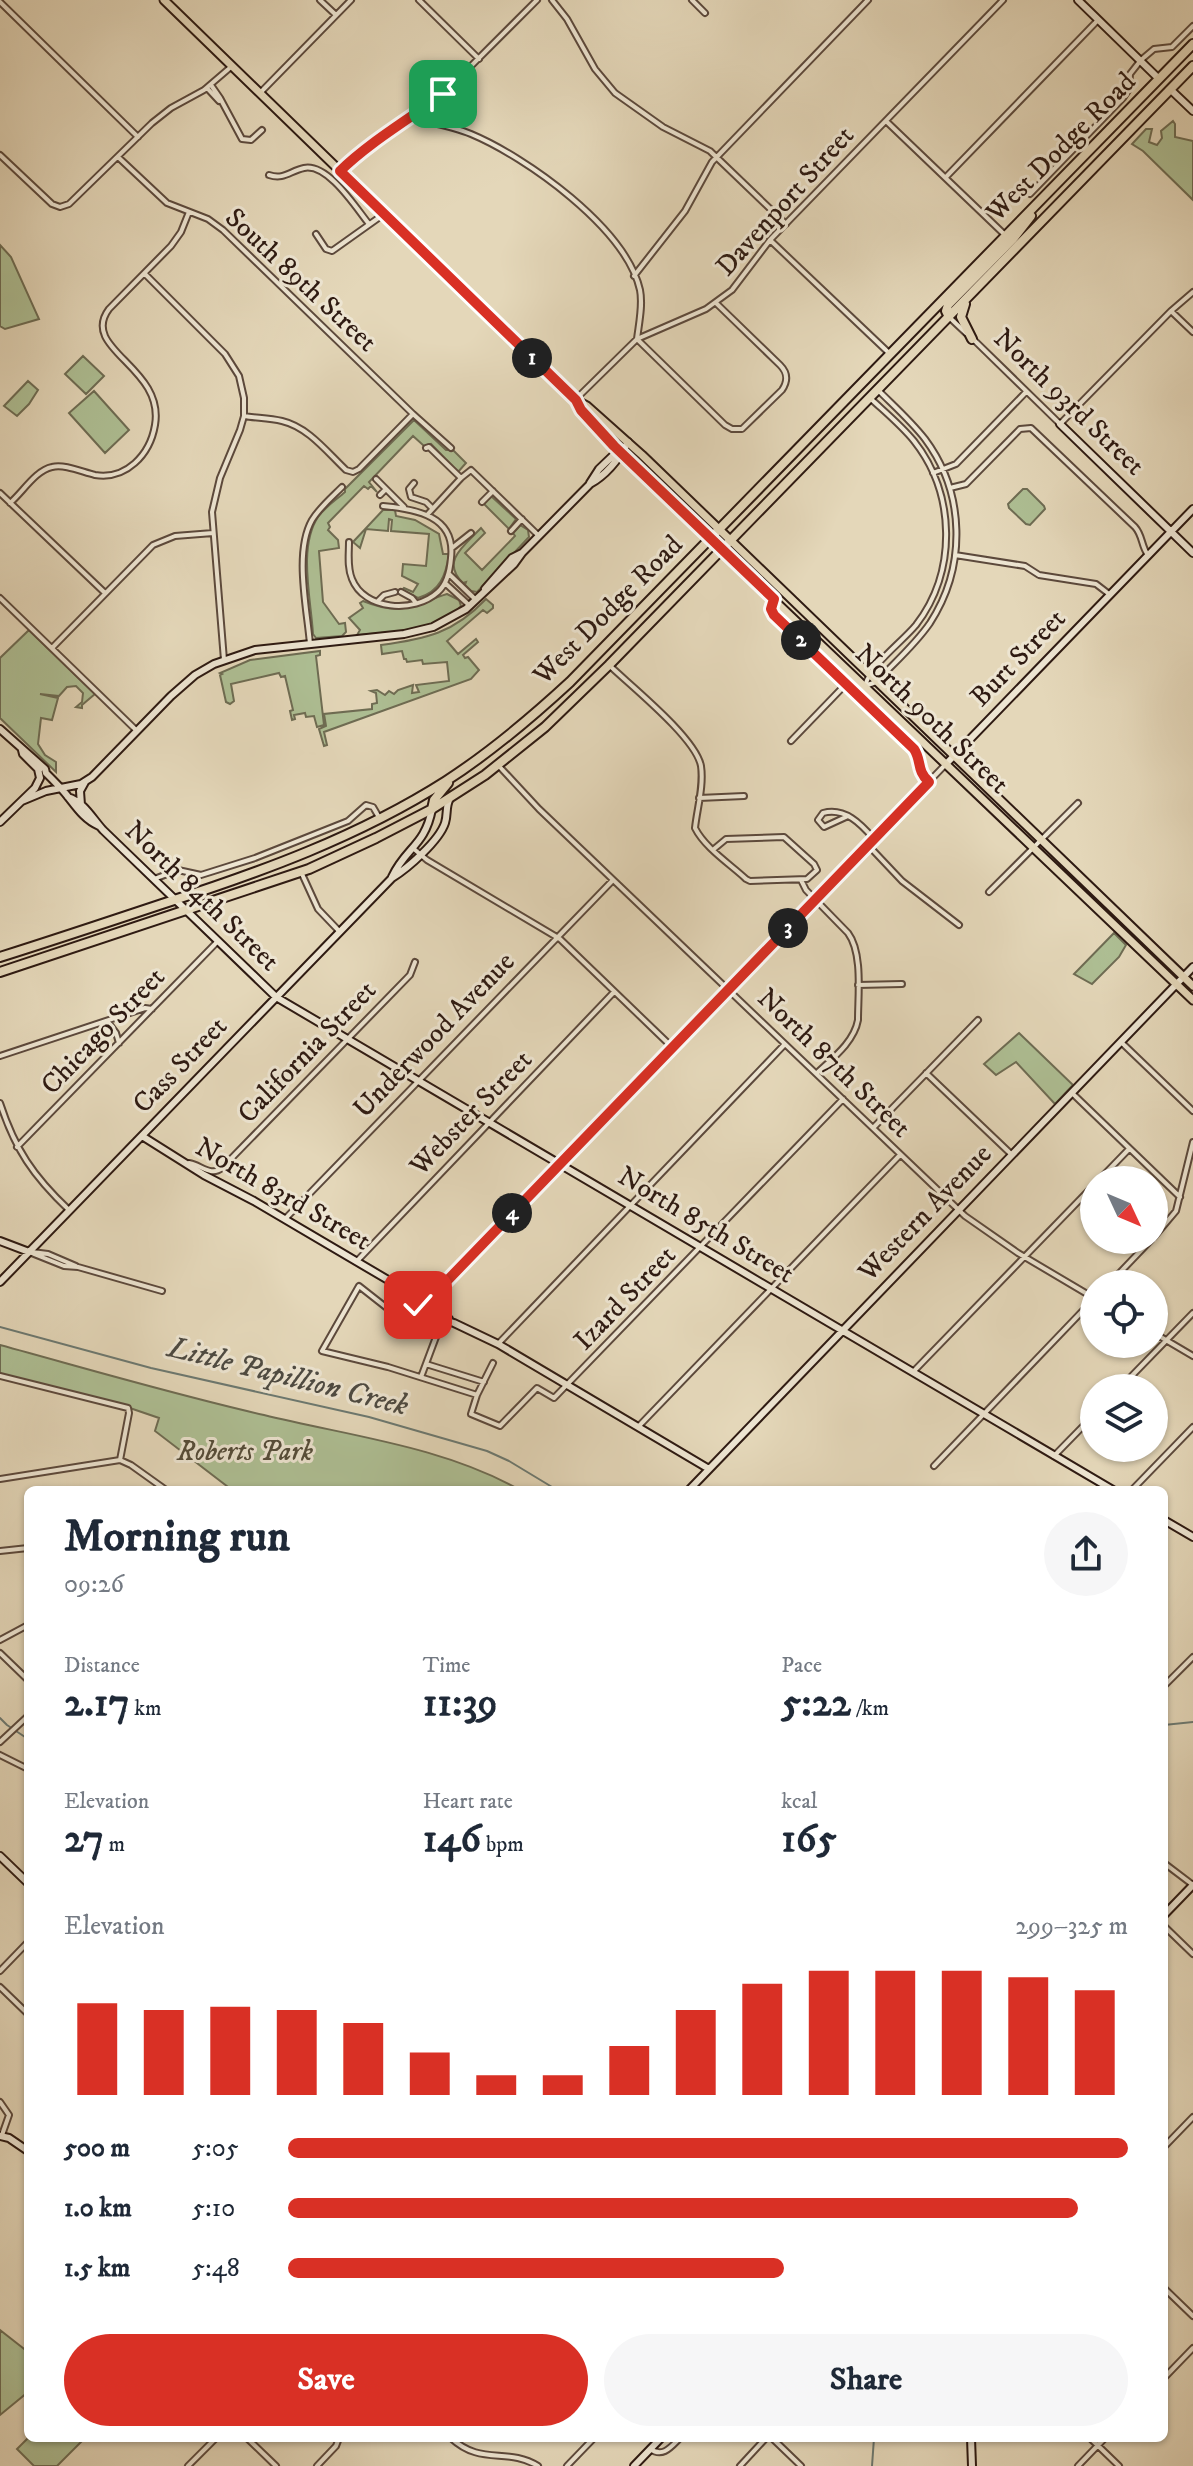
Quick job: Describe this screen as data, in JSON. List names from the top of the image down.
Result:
{
  "streets": {
    "highway": ["West Dodge Road"],
    "main road": ["North 90th Street"],
    "street": [
      "Davenport Street",
      "South 89th Street",
      "North 93rd Street",
      "Burt Street",
      "North 84th Street",
      "Chicago Street",
      "Underwood Avenue",
      "California Street",
      "North 87th Street",
      "Cass Street",
      "Webster Street",
      "North 83rd Street",
      "Western Avenue",
      "North 85th Street",
      "Izard Street"
    ]
  },
  "crossings": [
    ["West Dodge Road", "North 93rd Street"],
    ["West Dodge Road", "North 90th Street"],
    ["West Dodge Road", "North 84th Street"],
    ["West Dodge Road", "North 87th Street"],
    ["West Dodge Road", "Cass Street"],
    ["Davenport Street", "North 90th Street"],
    ["North 93rd Street", "Burt Street"],
    ["Burt Street", "North 90th Street"],
    ["Burt Street", "North 87th Street"],
    ["Burt Street", "North 83rd Street"],
    ["Burt Street", "North 85th Street"],
    ["North 90th Street", "Western Avenue"],
    ["North 84th Street", "Chicago Street"],
    ["North 84th Street", "Cass Street"],
    ["North 84th Street", "North 85th Street"],
    ["Underwood Avenue", "North 87th Street"],
    ["Underwood Avenue", "North 83rd Street"],
    ["Underwood Avenue", "North 85th Street"],
    ["California Street", "North 85th Street"],
    ["North 87th Street", "Western Avenue"],
    ["North 87th Street", "Izard Street"],
    ["Cass Street", "North 83rd Street"],
    ["Cass Street", "North 85th Street"],
    ["Webster Street", "North 83rd Street"],
    ["Webster Street", "North 85th Street"],
    ["Western Avenue", "North 85th Street"],
    ["North 85th Street", "Izard Street"]
  ],
  "water": ["Little Papillion Creek"],
  "parks": ["Roberts Park"],
  "north": "bottom right",
  "page": {
    "pins": [
      "1",
      "2",
      "3",
      "4"
    ],
    "heading": ["Morning run", "09:26"],
    "stats": [
      ["Distance", "2.17 km"],
      ["Time", "11:39"],
      ["Pace", "5:22 /km"],
      ["Elevation", "27 m"],
      ["Heart rate", "146 bpm"],
      ["kcal", "165"]
    ],
    "chart": ["Elevation", "299–325 m"],
    "list": [
      {
        "name": "500 m",
        "note": "5:05"
      },
      {
        "name": "1.0 km",
        "note": "5:10"
      },
      {
        "name": "1.5 km",
        "note": "5:48"
      }
    ],
    "buttons": ["Save", "Share"]
  }
}
